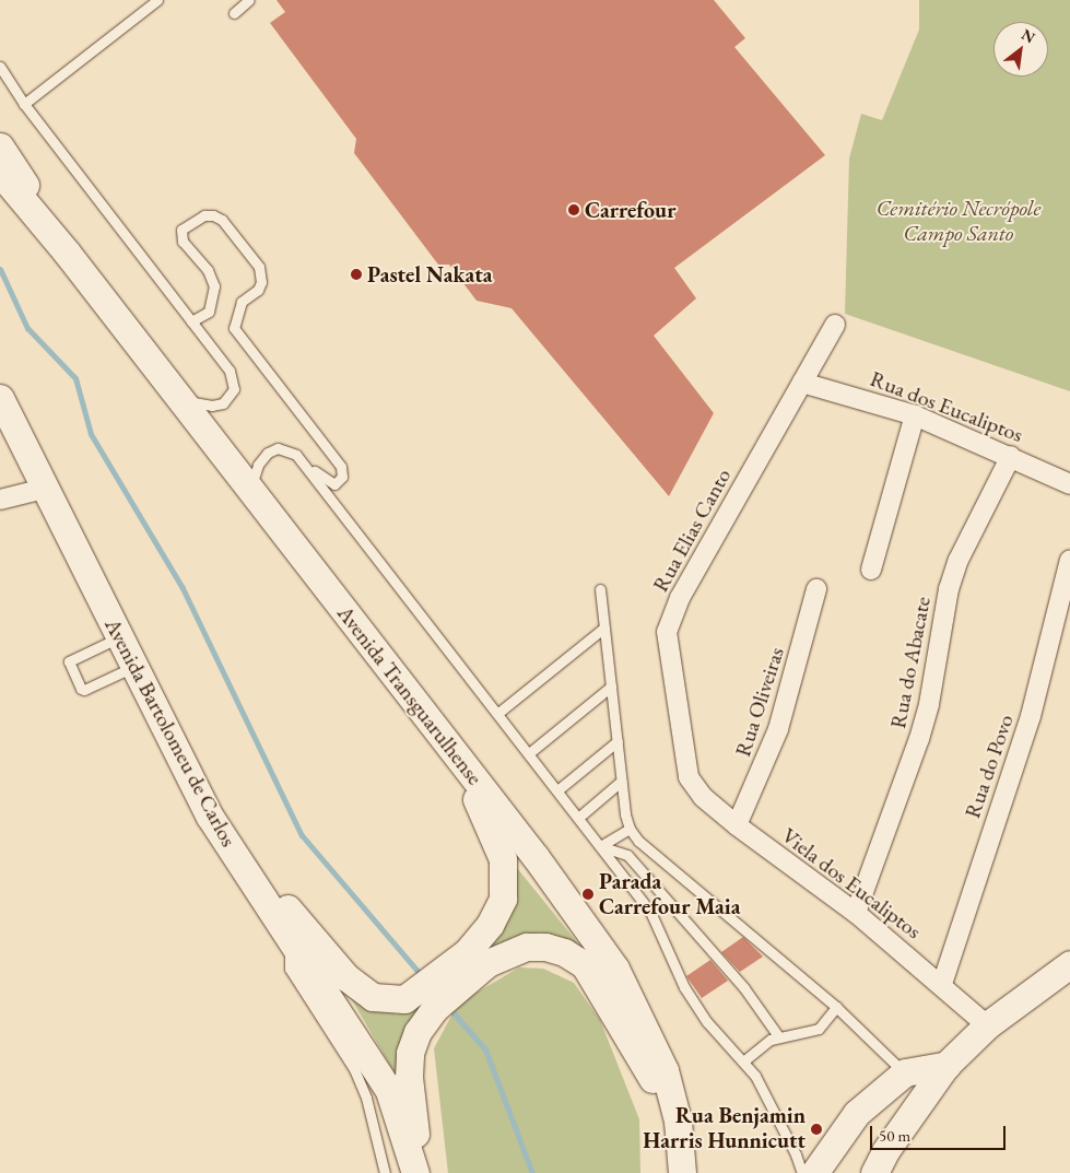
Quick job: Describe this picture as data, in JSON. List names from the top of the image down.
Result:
{
  "streets": {
    "main road": ["Avenida Transguarulhense", "Avenida Bartolomeu de Carlos"],
    "street": [
      "Rua dos Eucaliptos",
      "Rua Elias Canto",
      "Rua do Abacate",
      "Rua Oliveiras",
      "Rua do Povo",
      "Viela dos Eucaliptos"
    ]
  },
  "crossings": [
    ["Rua dos Eucaliptos", "Rua Elias Canto"],
    ["Rua dos Eucaliptos", "Rua do Abacate"],
    ["Rua Elias Canto", "Viela dos Eucaliptos"],
    ["Rua do Abacate", "Viela dos Eucaliptos"],
    ["Rua Oliveiras", "Viela dos Eucaliptos"],
    ["Rua do Povo", "Viela dos Eucaliptos"]
  ],
  "parks": ["Cemitério Necrópole Campo Santo"],
  "places": [
    "Carrefour",
    "Pastel Nakata",
    "Parada Carrefour Maia",
    "Rua Benjamin Harris Hunnicutt"
  ],
  "scale_bar": "50 m",
  "north": "top right"
}
